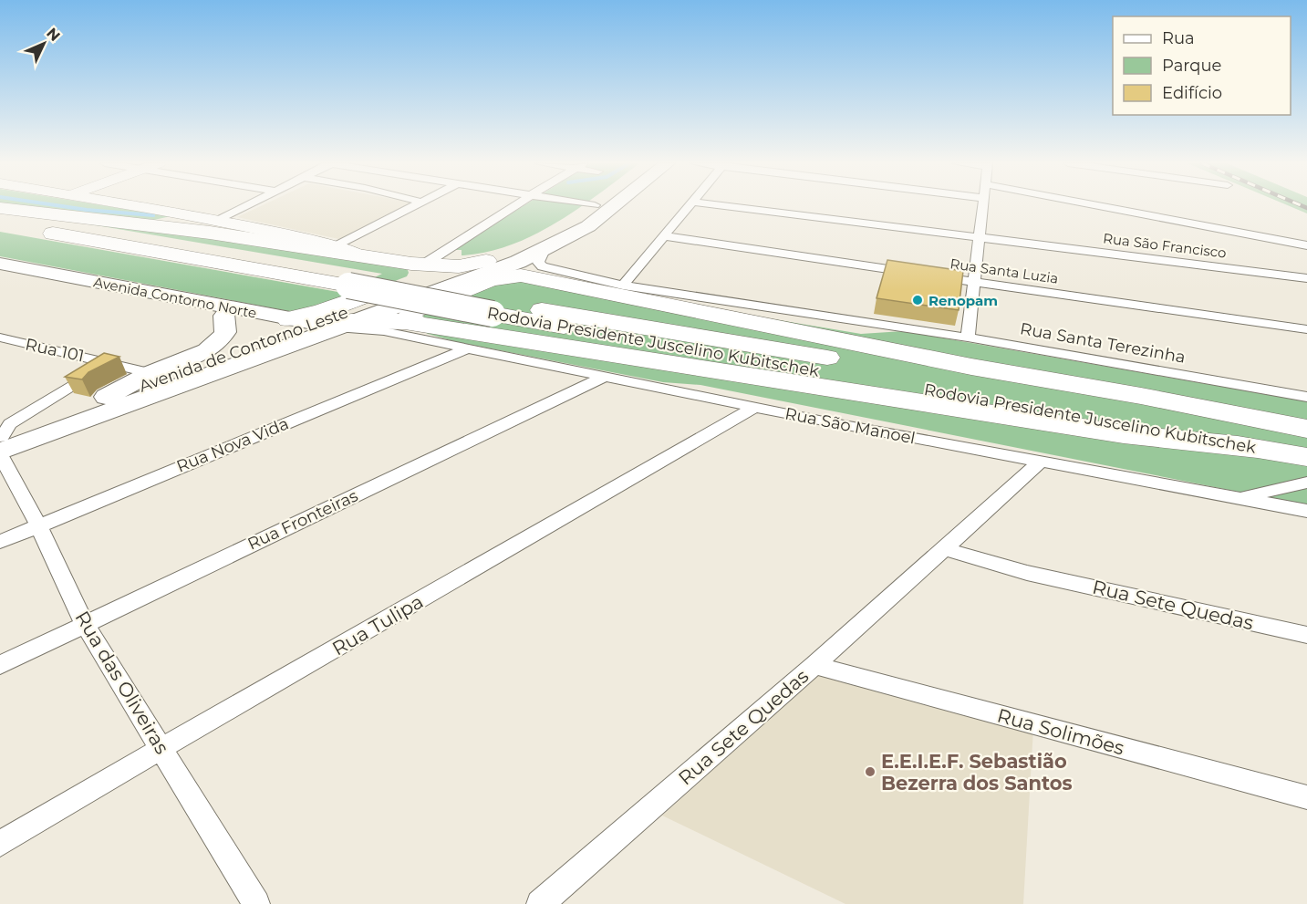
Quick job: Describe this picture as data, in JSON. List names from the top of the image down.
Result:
{
  "streets": {
    "highway": ["Rodovia Presidente Juscelino Kubitschek"],
    "main road": ["Avenida Contorno Norte", "Avenida de Contorno Leste"],
    "street": [
      "Rua São Francisco",
      "Rua Santa Luzia",
      "Rua Santa Terezinha",
      "Rua 101",
      "Rua São Manoel",
      "Rua Nova Vida",
      "Rua Fronteiras",
      "Rua Sete Quedas",
      "Rua Tulipa",
      "Rua das Oliveiras",
      "Rua Solimões"
    ]
  },
  "crossings": [
    ["Avenida Contorno Norte", "Avenida de Contorno Leste"],
    ["Avenida Contorno Norte", "Rua São Manoel"],
    ["Avenida de Contorno Leste", "Rua 101"],
    ["Avenida de Contorno Leste", "Rua São Manoel"],
    ["Avenida de Contorno Leste", "Rua das Oliveiras"],
    ["Rua 101", "Rua das Oliveiras"],
    ["Rua São Manoel", "Rua Nova Vida"],
    ["Rua São Manoel", "Rua Fronteiras"],
    ["Rua São Manoel", "Rua Sete Quedas"],
    ["Rua São Manoel", "Rua Tulipa"],
    ["Rua Nova Vida", "Rua das Oliveiras"],
    ["Rua Fronteiras", "Rua das Oliveiras"],
    ["Rua Sete Quedas", "Rua Solimões"],
    ["Rua Tulipa", "Rua das Oliveiras"]
  ],
  "places": ["Renopam", "E.E.I.E.F. Sebastião Bezerra dos Santos"],
  "legend": ["Rua", "Parque", "Edifício"],
  "north": "top right"
}
